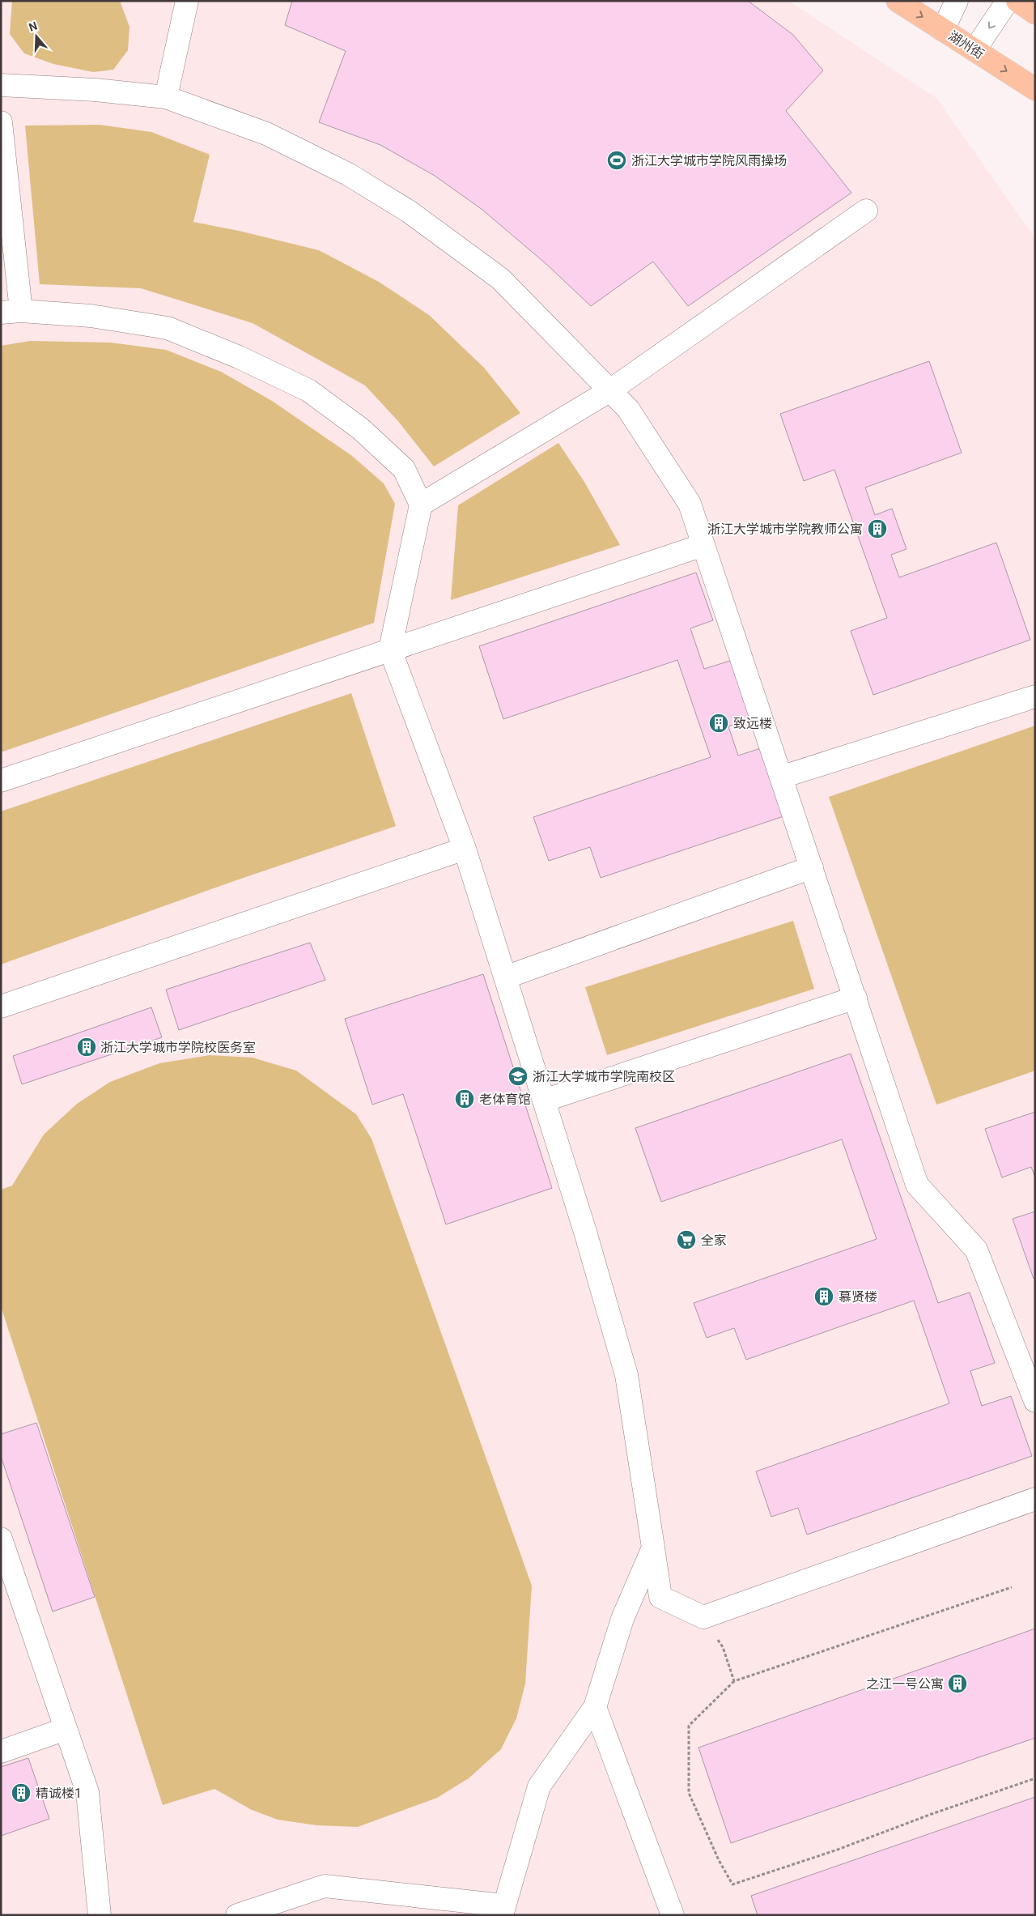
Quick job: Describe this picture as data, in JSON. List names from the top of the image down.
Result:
{
  "streets": {
    "main road": ["湖州街"]
  },
  "one_way": ["湖州街"],
  "places": {
    "sports": ["浙江大学城市学院风雨操场"],
    "building": [
      "浙江大学城市学院教师公寓",
      "致远楼",
      "浙江大学城市学院校医务室",
      "老体育馆",
      "慕贤楼",
      "之江一号公寓",
      "精诚楼1"
    ],
    "school or university": ["浙江大学城市学院南校区"],
    "supermarket": ["全家"]
  },
  "north": "top"
}
